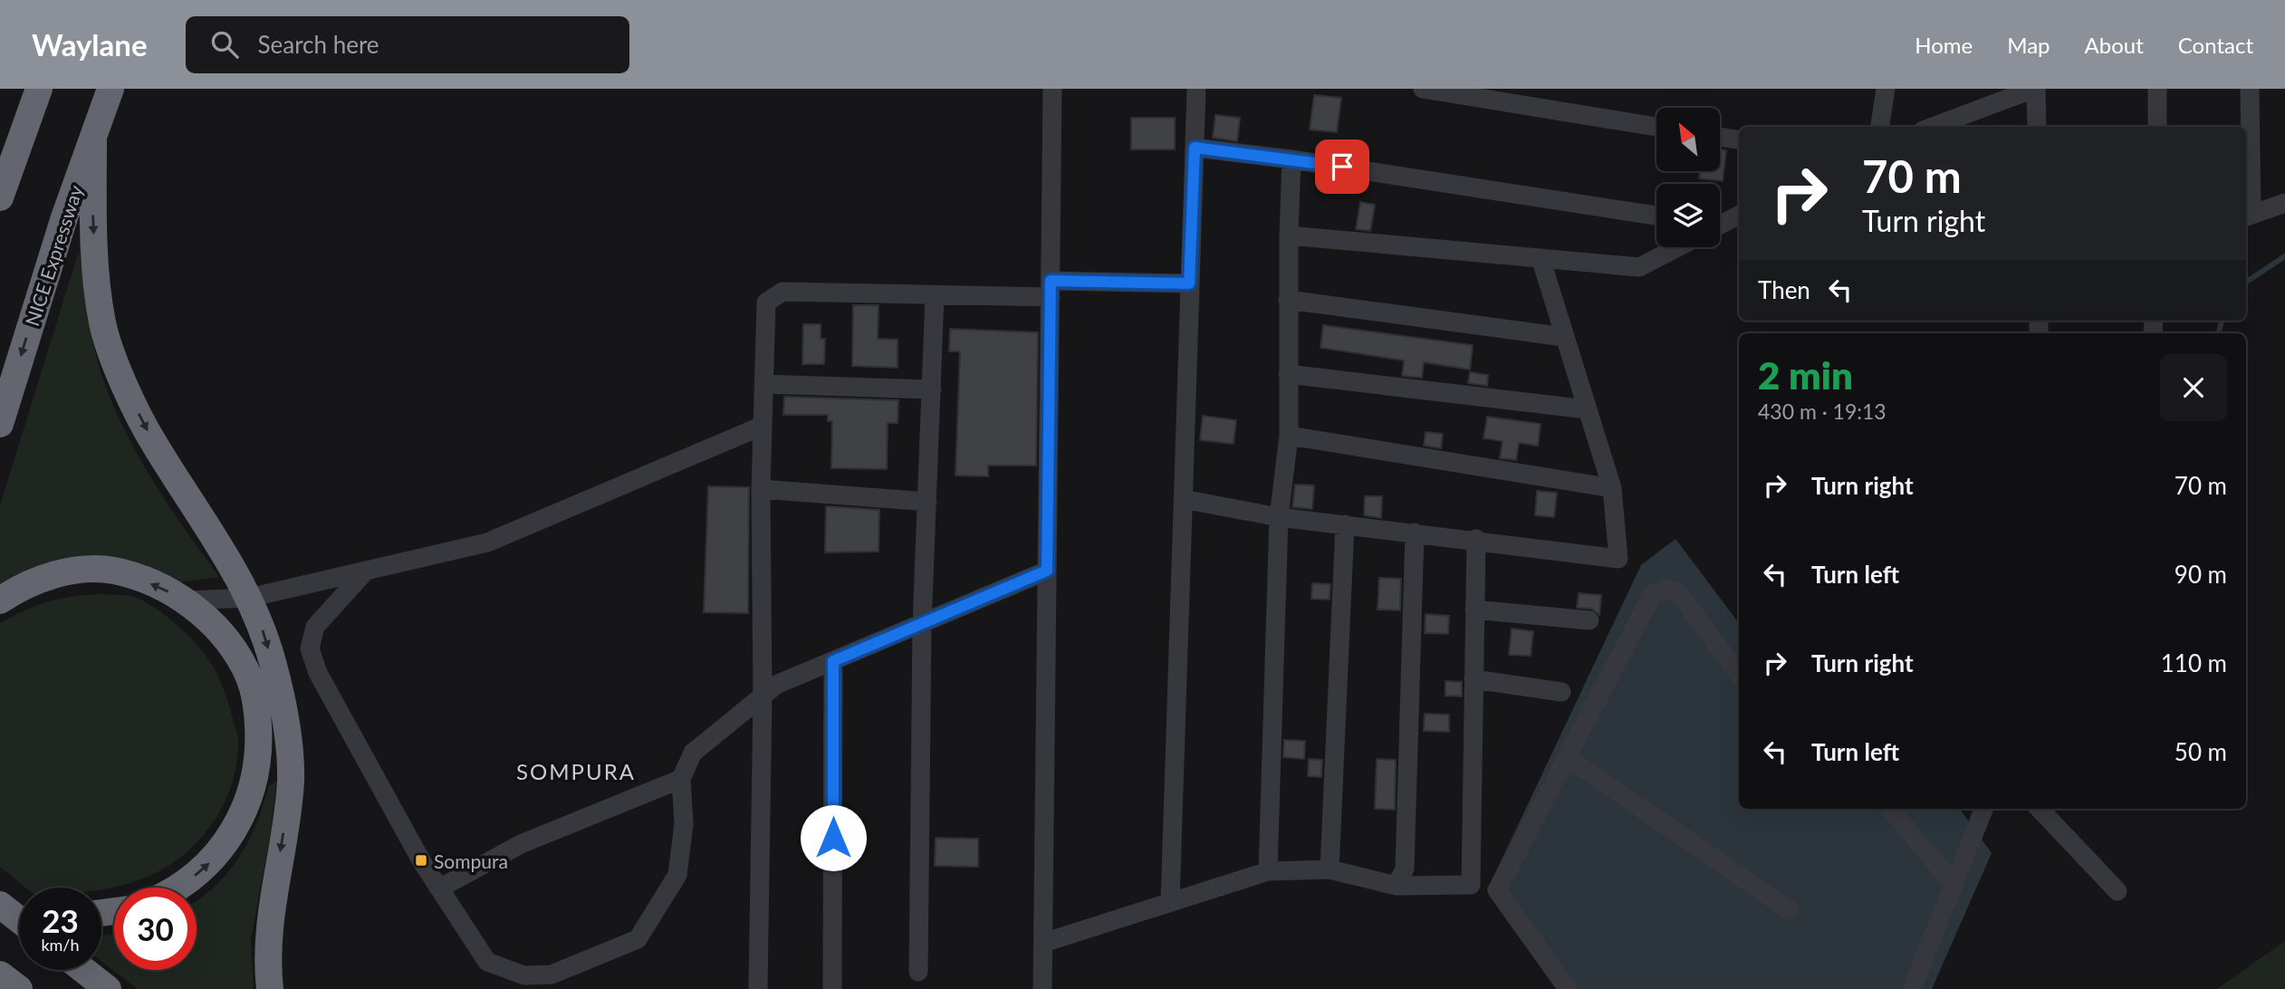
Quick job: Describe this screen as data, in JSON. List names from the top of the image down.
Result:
{
  "streets": {
    "highway": ["NICE Expressway"]
  },
  "one_way": ["NICE Expressway"],
  "districts": ["SOMPURA"],
  "places": {
    "transit": ["Sompura"]
  },
  "north": "top left",
  "page": {
    "header": "Waylane",
    "search": "Search here",
    "nav": [
      "Home",
      "Map",
      "About",
      "Contact"
    ],
    "turn": ["70 m", "Turn right"],
    "then": "Then",
    "heading": ["2 min", "430 m · 19:13"],
    "list": [
      {
        "name": "Turn right",
        "value": "70 m"
      },
      {
        "name": "Turn left",
        "value": "90 m"
      },
      {
        "name": "Turn right",
        "value": "110 m"
      },
      {
        "name": "Turn left",
        "value": "50 m"
      }
    ],
    "speed": "23 km/h",
    "limit": "30"
  }
}
